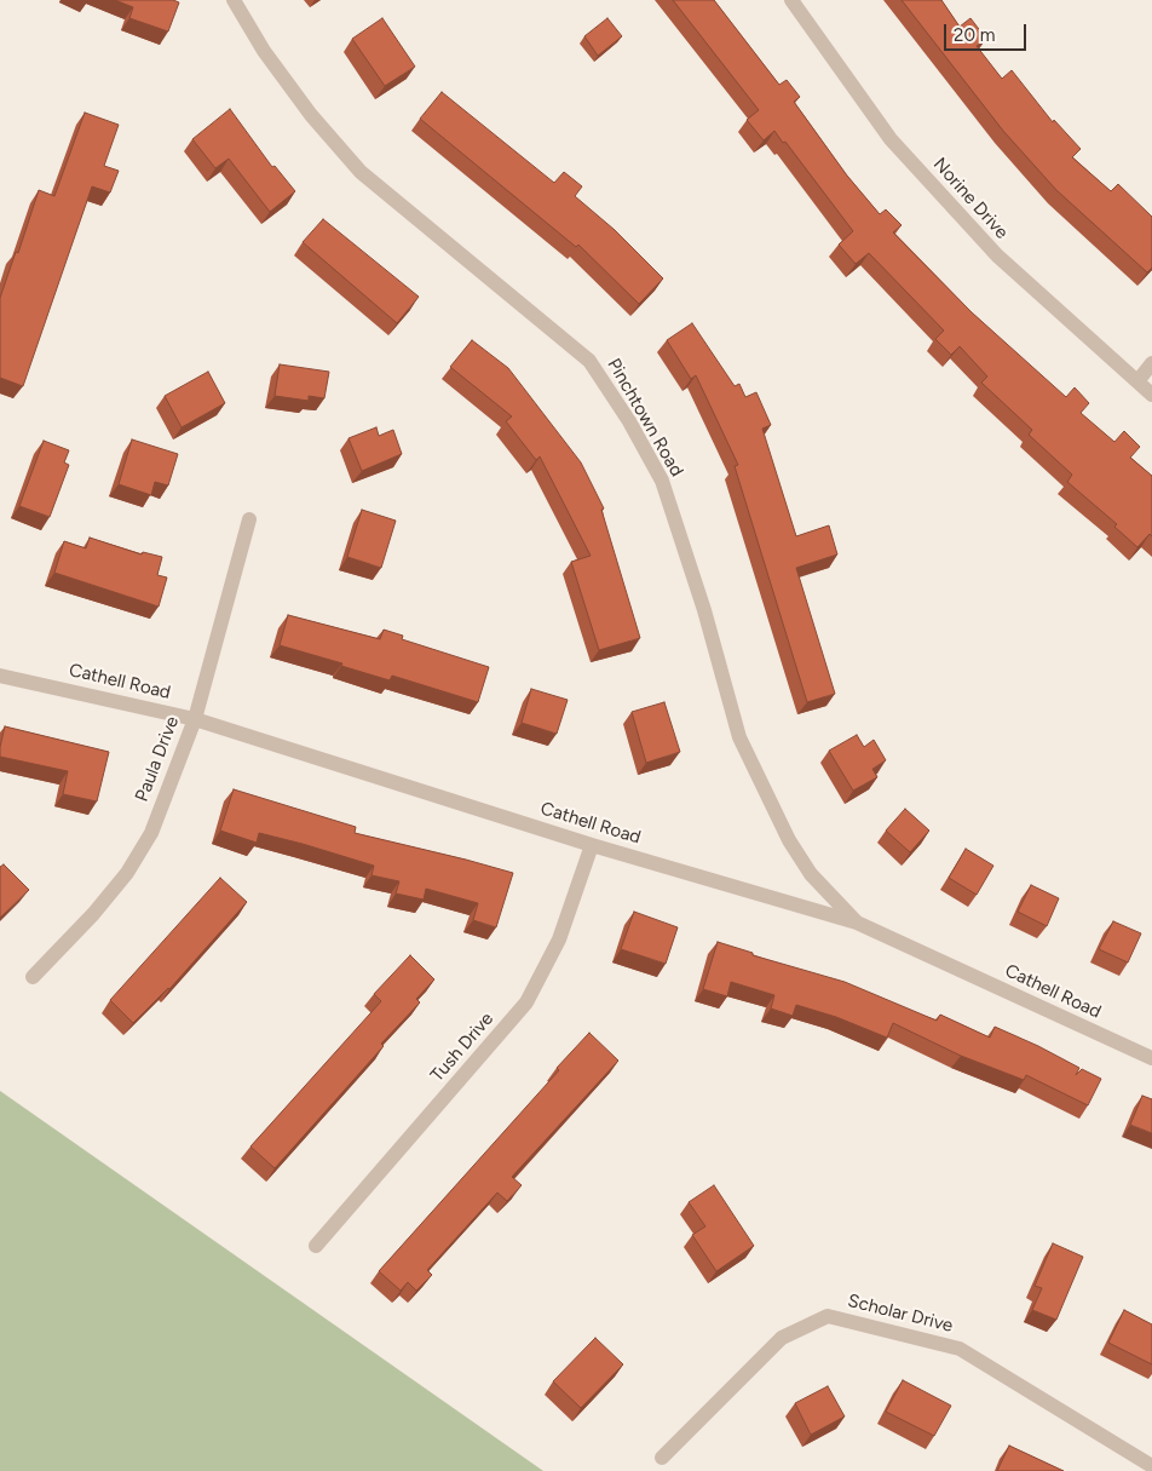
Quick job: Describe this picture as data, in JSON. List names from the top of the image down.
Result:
{
  "streets": {
    "street": [
      "Norine Drive",
      "Pinchtown Road",
      "Cathell Road",
      "Paula Drive",
      "Tush Drive",
      "Scholar Drive"
    ]
  },
  "crossings": [
    ["Pinchtown Road", "Cathell Road"],
    ["Cathell Road", "Paula Drive"],
    ["Cathell Road", "Tush Drive"]
  ],
  "scale_bar": "20 m"
}
